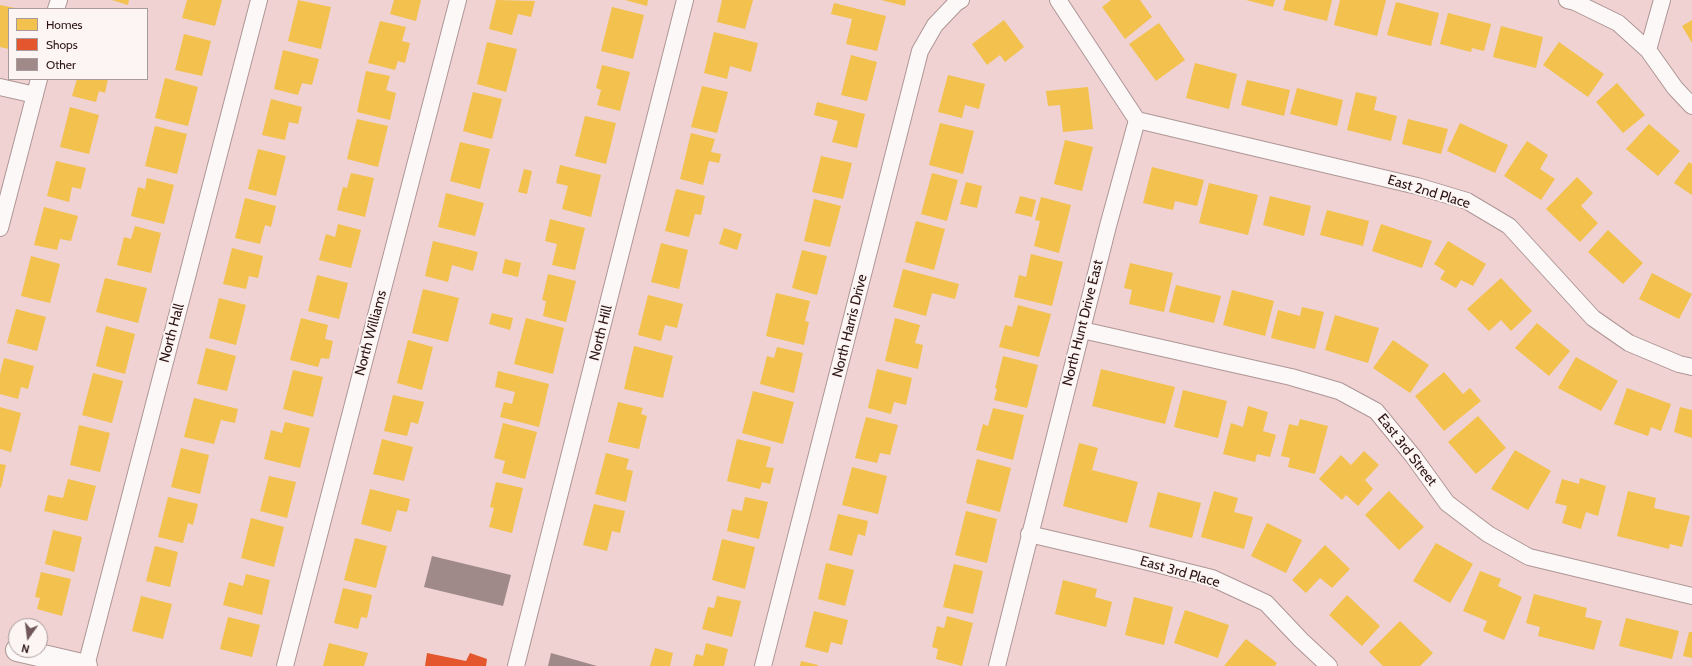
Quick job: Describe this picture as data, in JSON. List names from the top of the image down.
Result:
{
  "streets": {
    "street": [
      "East 2nd Place",
      "North Hunt Drive East",
      "North Harris Drive",
      "North Hall",
      "North Williams",
      "North Hill",
      "East 3rd Street",
      "East 3rd Place"
    ]
  },
  "crossings": [
    ["East 2nd Place", "North Hunt Drive East"],
    ["North Hunt Drive East", "East 3rd Street"],
    ["North Hunt Drive East", "East 3rd Place"]
  ],
  "legend": ["Homes", "Shops", "Other"],
  "north": "bottom"
}
